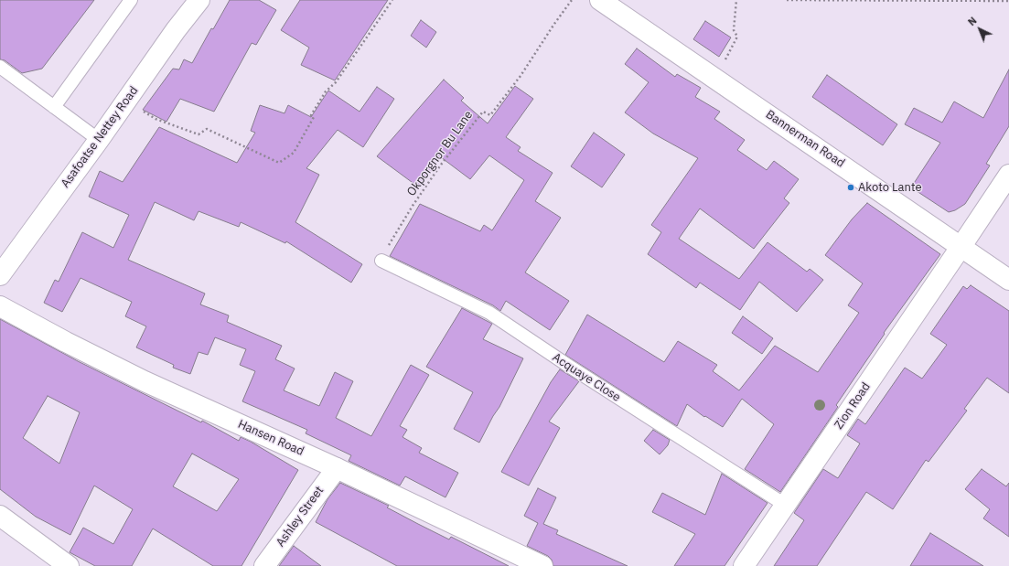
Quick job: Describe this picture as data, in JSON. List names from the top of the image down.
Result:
{
  "streets": {
    "street": [
      "Asafoatse Nettey Road",
      "Bannerman Road",
      "Zion Road",
      "Hansen Road",
      "Ashley Street"
    ],
    "lane": ["Acquaye Close"],
    "path": ["Okporgnor Bu Lane"]
  },
  "crossings": [
    ["Bannerman Road", "Zion Road"],
    ["Okporgnor Bu Lane", "Acquaye Close"],
    ["Acquaye Close", "Zion Road"],
    ["Hansen Road", "Ashley Street"]
  ],
  "places": ["Akoto Lante"],
  "north": "top left"
}
